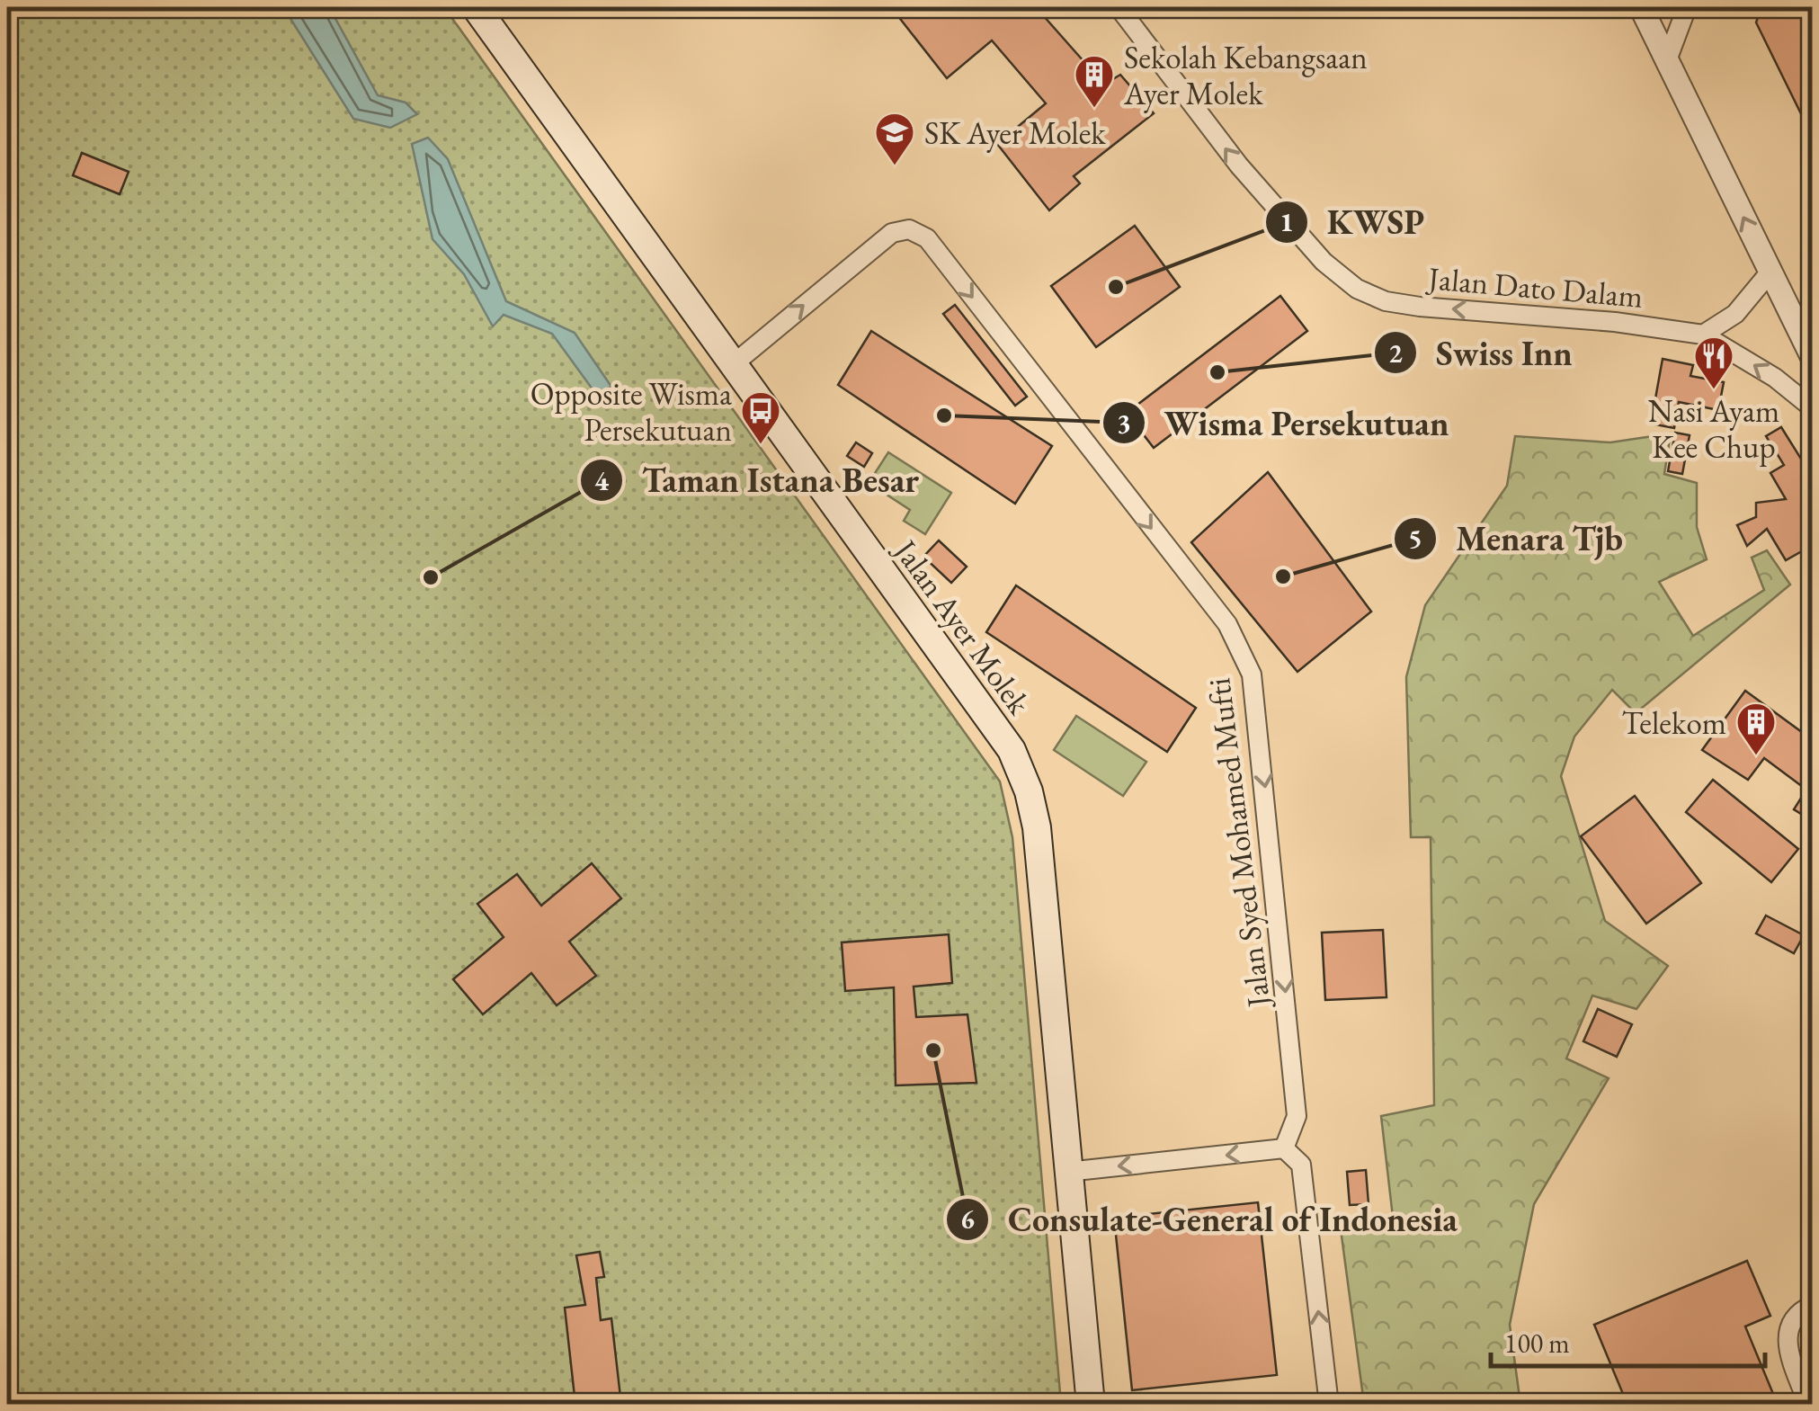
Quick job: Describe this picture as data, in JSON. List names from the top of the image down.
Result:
{
  "streets": {
    "main road": ["Jalan Ayer Molek"],
    "street": ["Jalan Dato Dalam", "Jalan Syed Mohamed Mufti"]
  },
  "crossings": [
    ["Jalan Ayer Molek", "Jalan Syed Mohamed Mufti"]
  ],
  "one_way": ["Jalan Dato Dalam"],
  "places": {
    "building": ["Sekolah Kebangsaan Ayer Molek", "Telekom"],
    "school or university": ["SK Ayer Molek"],
    "other": [
      "KWSP",
      "Swiss Inn",
      "Wisma Persekutuan",
      "Menara Tjb",
      "Taman Istana Besar",
      "Consulate-General of Indonesia"
    ],
    "restaurant": ["Nasi Ayam Kee Chup"],
    "bus stop": ["Opposite Wisma Persekutuan"]
  },
  "scale_bar": "100 m"
}
